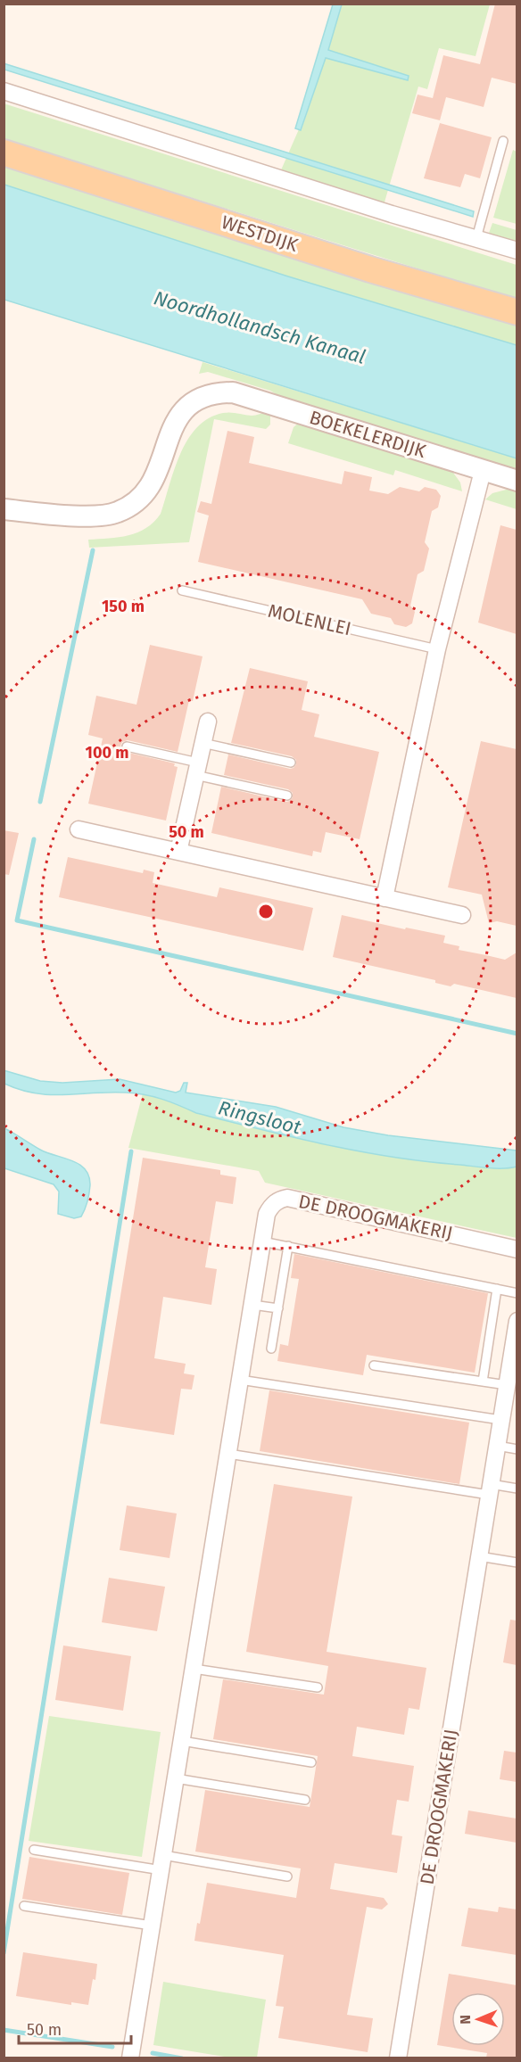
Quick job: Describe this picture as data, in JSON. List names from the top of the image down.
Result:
{
  "streets": {
    "main road": ["WESTDIJK"],
    "street": ["BOEKELERDIJK", "DE DROOGMAKERIJ"],
    "lane": ["MOLENLEI"]
  },
  "water": ["Noordhollandsch Kanaal", "Ringsloot"],
  "scale_bar": "50 m",
  "north": "left",
  "rings": ["150 m", "100 m", "50 m"]
}
